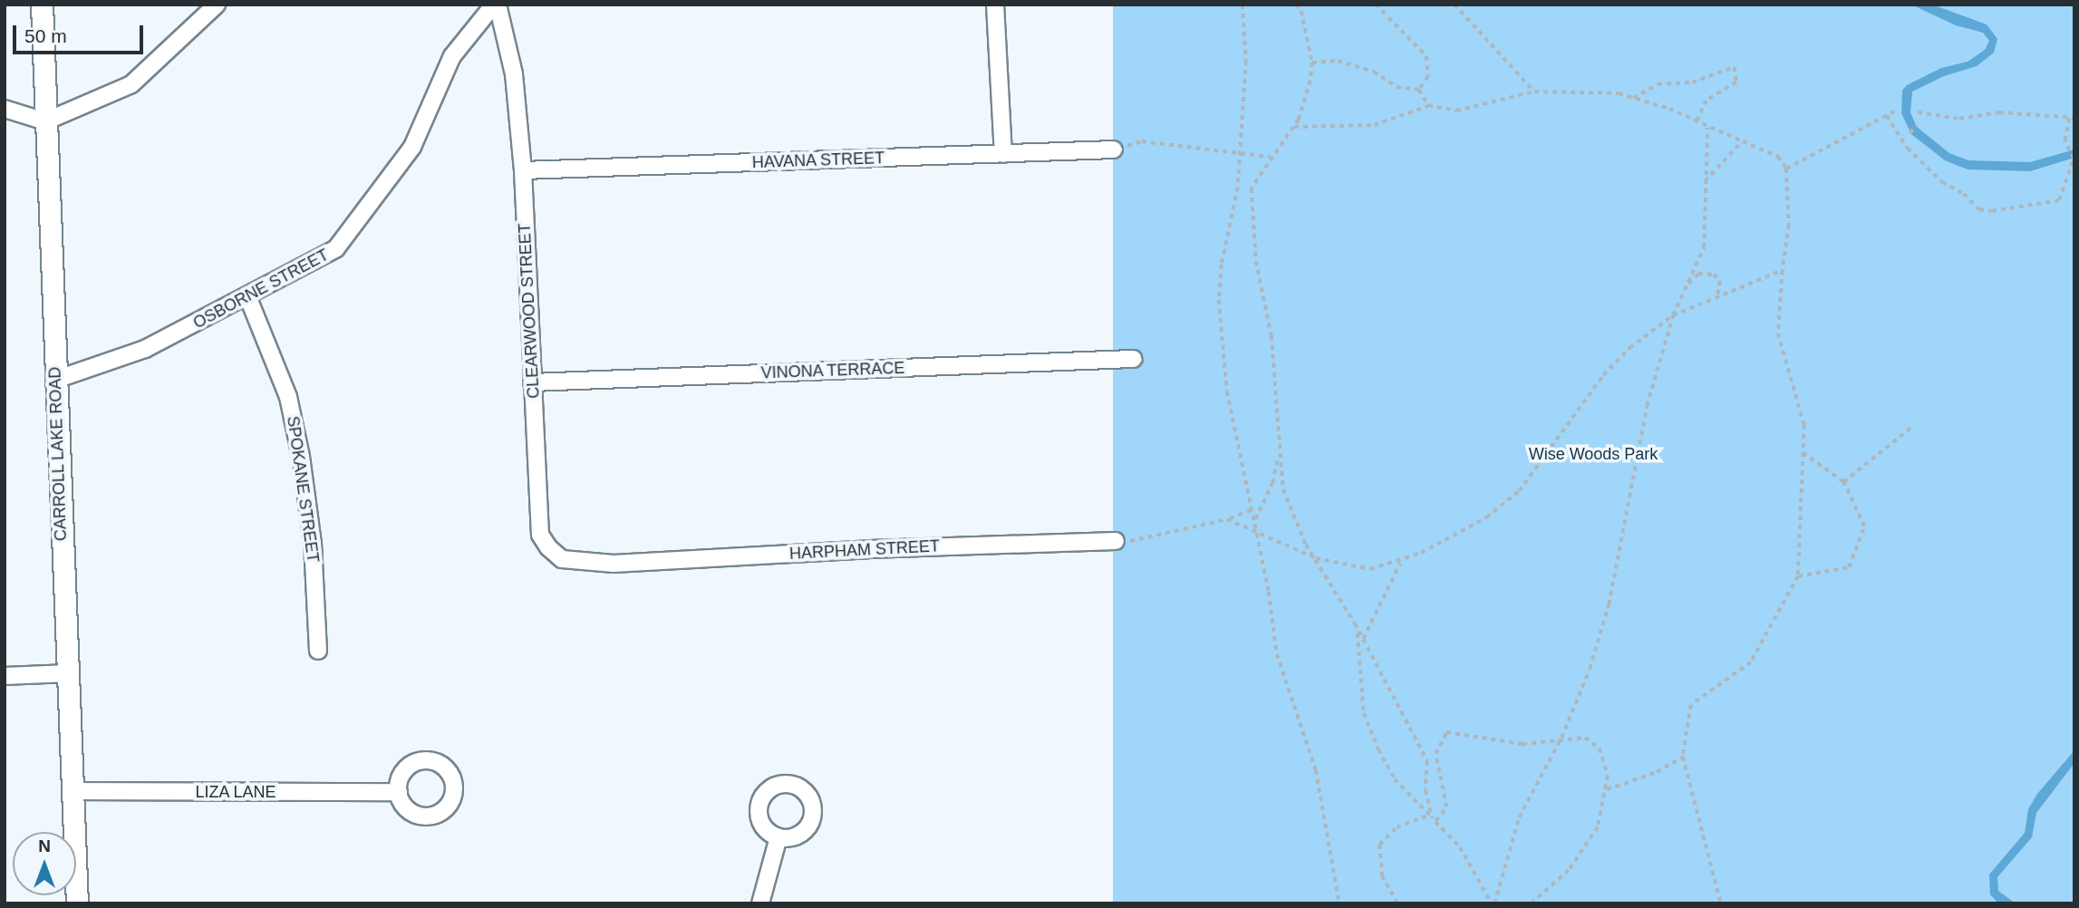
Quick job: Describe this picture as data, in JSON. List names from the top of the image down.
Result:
{
  "streets": {
    "street": [
      "HAVANA STREET",
      "OSBORNE STREET",
      "CLEARWOOD STREET",
      "VINONA TERRACE",
      "CARROLL LAKE ROAD",
      "SPOKANE STREET",
      "HARPHAM STREET",
      "LIZA LANE"
    ]
  },
  "crossings": [
    ["HAVANA STREET", "CLEARWOOD STREET"],
    ["OSBORNE STREET", "CLEARWOOD STREET"],
    ["OSBORNE STREET", "CARROLL LAKE ROAD"],
    ["OSBORNE STREET", "SPOKANE STREET"],
    ["CLEARWOOD STREET", "VINONA TERRACE"],
    ["CLEARWOOD STREET", "HARPHAM STREET"],
    ["CARROLL LAKE ROAD", "LIZA LANE"]
  ],
  "parks": ["Wise Woods Park"],
  "scale_bar": "50 m",
  "north": "top"
}
